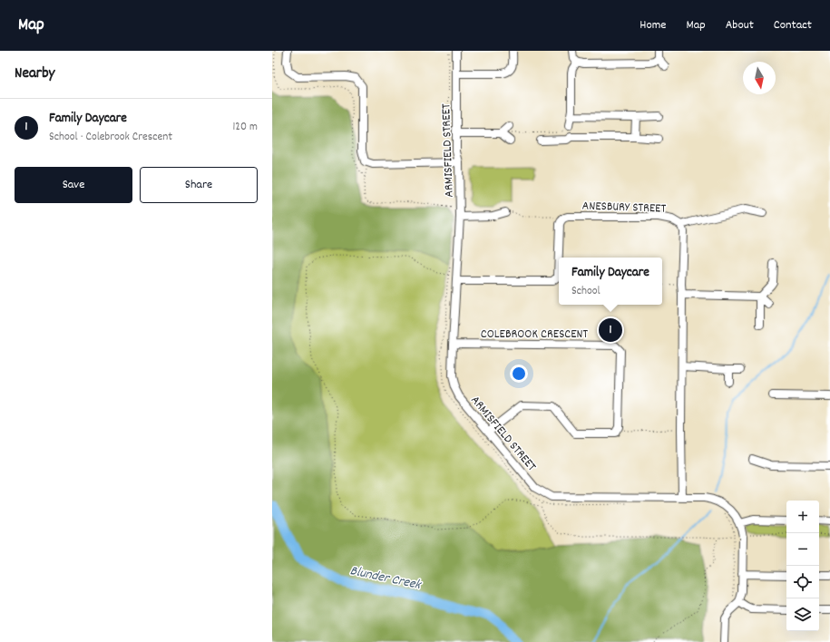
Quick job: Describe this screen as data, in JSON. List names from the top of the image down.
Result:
{
  "streets": {
    "street": ["ARMISFIELD STREET", "ANESBURY STREET", "COLEBROOK CRESCENT"]
  },
  "crossings": [
    ["ARMISFIELD STREET", "ANESBURY STREET"],
    ["ARMISFIELD STREET", "COLEBROOK CRESCENT"]
  ],
  "water": ["Blunder Creek"],
  "north": "bottom",
  "page": {
    "header": "Map",
    "nav": [
      "Home",
      "Map",
      "About",
      "Contact"
    ],
    "heading": "Nearby",
    "list": [
      {
        "mark": "1",
        "name": "Family Daycare",
        "note": "School · Colebrook Crescent",
        "value": "120 m"
      }
    ],
    "buttons": ["Save", "Share"],
    "popup": ["Family Daycare", "School"],
    "pins": "1",
    "map_buttons": ["+", "−"]
  }
}
